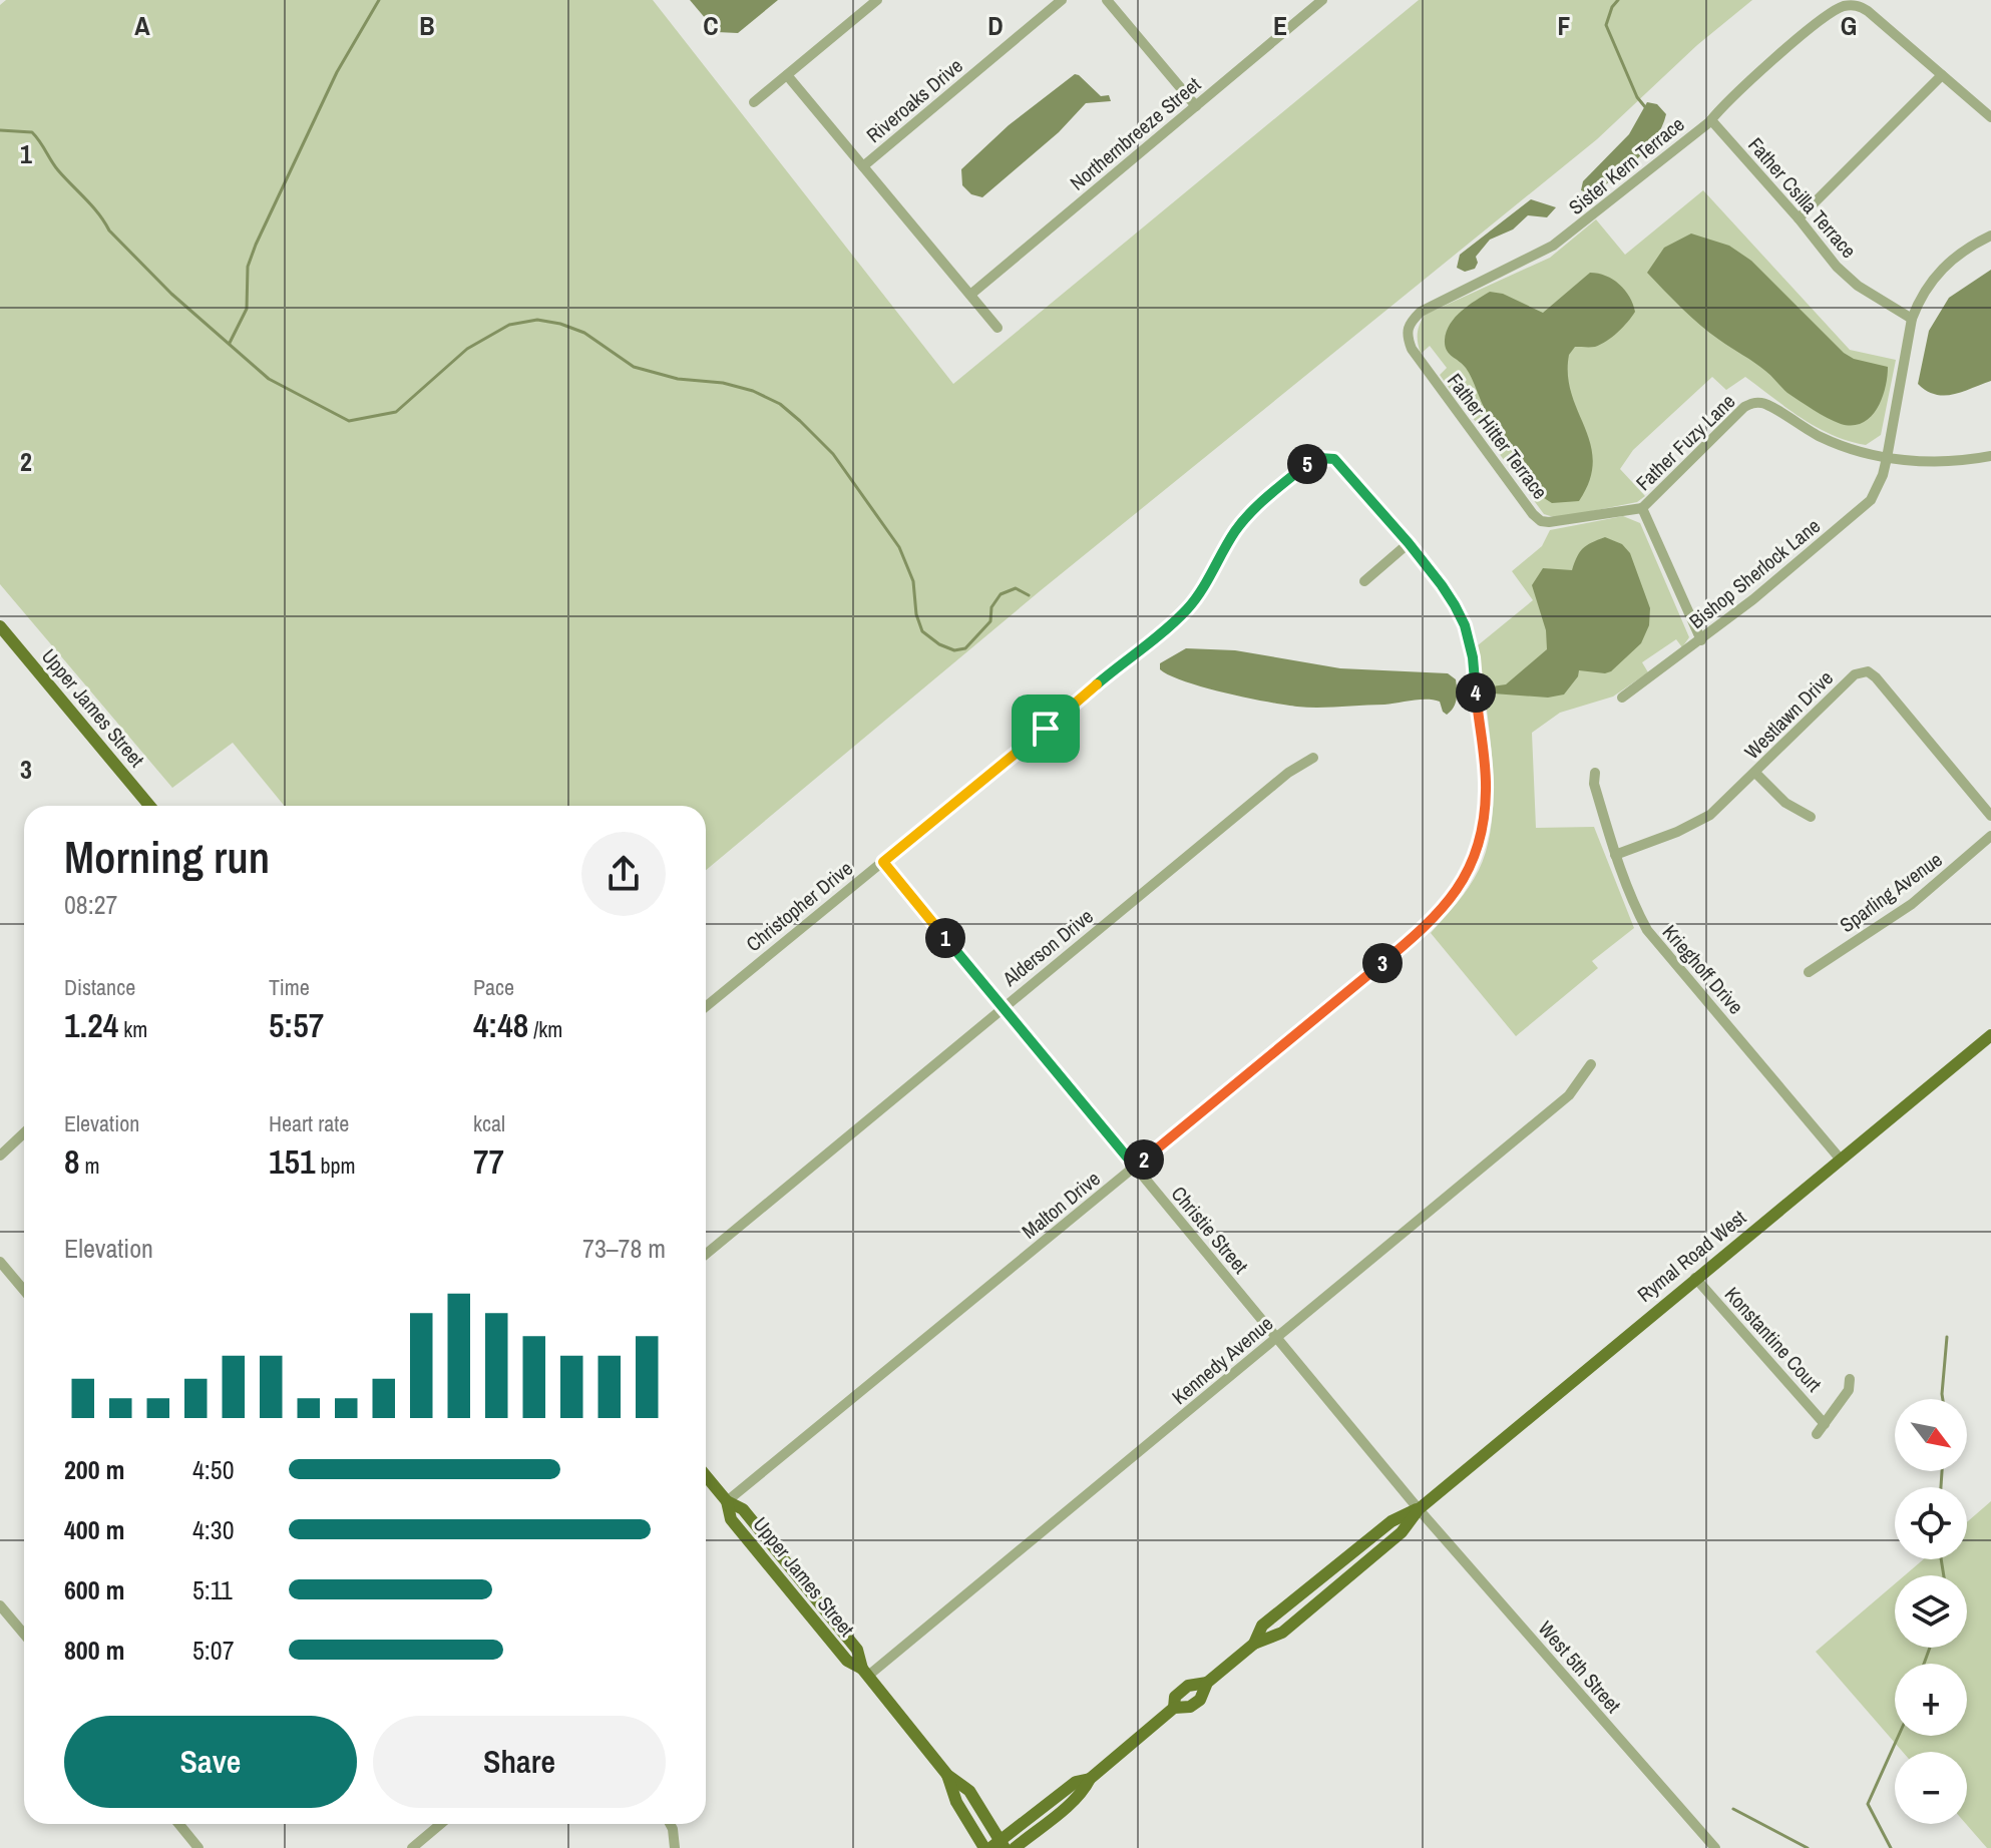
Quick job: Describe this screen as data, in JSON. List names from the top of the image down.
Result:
{
  "streets": {
    "main road": ["Upper James Street", "Rymal Road West"],
    "street": [
      "Riveroaks Drive",
      "Northernbreeze Street",
      "Sister Kern Terrace",
      "Father Csilla Terrace",
      "Father Hitter Terrace",
      "Father Fuzy Lane",
      "Bishop Sherlock Lane",
      "Westlawn Drive",
      "Sparling Avenue",
      "Christopher Drive",
      "Alderson Drive",
      "Krieghoff Drive",
      "Malton Drive",
      "Christie Street",
      "Konstantine Court",
      "Kennedy Avenue",
      "West 5th Street"
    ]
  },
  "crossings": [
    ["Sister Kern Terrace", "Father Csilla Terrace"],
    ["Sister Kern Terrace", "Father Hitter Terrace"],
    ["Father Csilla Terrace", "Bishop Sherlock Lane"],
    ["Father Hitter Terrace", "Father Fuzy Lane"],
    ["Father Fuzy Lane", "Bishop Sherlock Lane"],
    ["Upper James Street", "Malton Drive"],
    ["Upper James Street", "Kennedy Avenue"],
    ["Westlawn Drive", "Krieghoff Drive"],
    ["Christopher Drive", "Malton Drive"],
    ["Christopher Drive", "Christie Street"],
    ["Alderson Drive", "Christie Street"],
    ["Krieghoff Drive", "Rymal Road West"],
    ["Malton Drive", "Christie Street"],
    ["Christie Street", "Rymal Road West"],
    ["Christie Street", "Kennedy Avenue"],
    ["Christie Street", "West 5th Street"],
    ["Rymal Road West", "Konstantine Court"],
    ["Rymal Road West", "West 5th Street"]
  ],
  "north": "bottom right",
  "page": {
    "pins": [
      "5",
      "4",
      "1",
      "3",
      "2"
    ],
    "heading": ["Morning run", "08:27"],
    "stats": [
      ["Distance", "1.24 km"],
      ["Time", "5:57"],
      ["Pace", "4:48 /km"],
      ["Elevation", "8 m"],
      ["Heart rate", "151 bpm"],
      ["kcal", "77"]
    ],
    "chart": ["Elevation", "73–78 m"],
    "map_buttons": ["+", "−"],
    "list": [
      {
        "name": "200 m",
        "note": "4:50"
      },
      {
        "name": "400 m",
        "note": "4:30"
      },
      {
        "name": "600 m",
        "note": "5:11"
      },
      {
        "name": "800 m",
        "note": "5:07"
      }
    ],
    "buttons": ["Save", "Share"]
  },
  "grid": {
    "columns": [
      "A",
      "B",
      "C",
      "D",
      "E",
      "F",
      "G"
    ],
    "rows": ["1", "2", "3"]
  }
}
